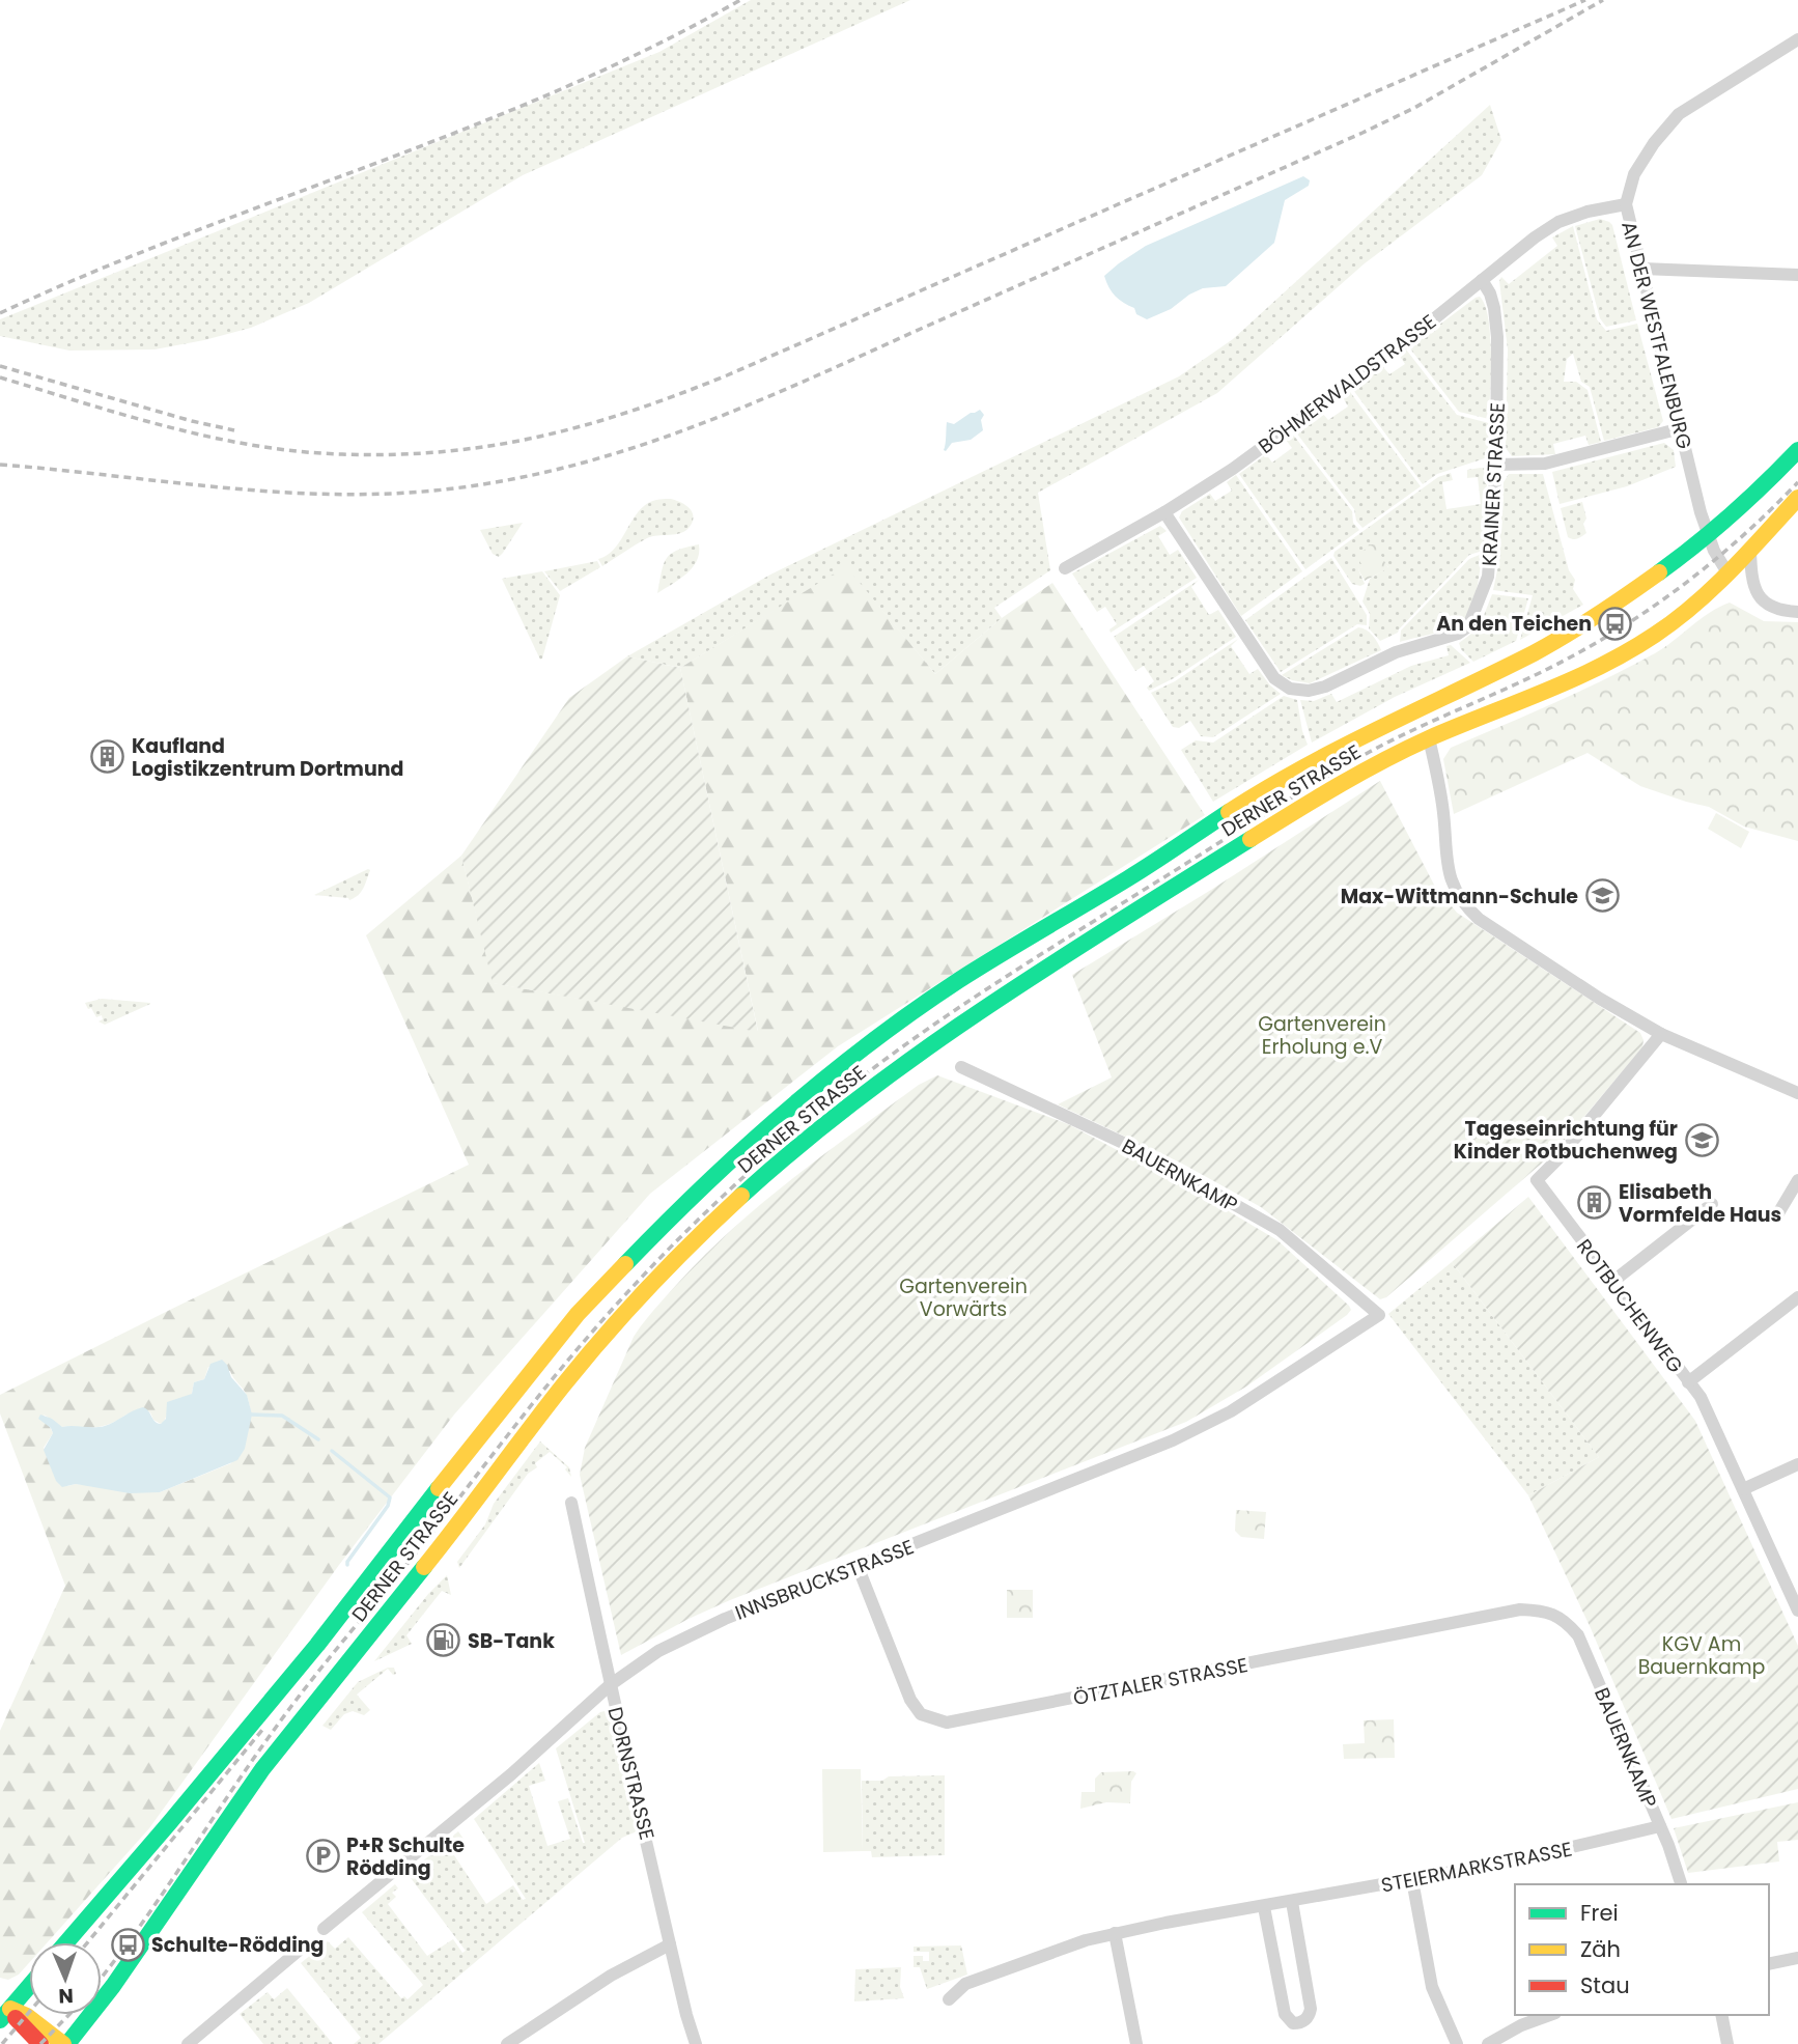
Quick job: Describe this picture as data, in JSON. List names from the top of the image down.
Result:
{
  "streets": {
    "main road": ["DERNER STRASSE"],
    "street": [
      "AN DER WESTFALENBURG",
      "BÖHMERWALDSTRASSE",
      "KRAINER STRASSE",
      "BAUERNKAMP",
      "ROTBUCHENWEG",
      "INNSBRUCKSTRASSE",
      "ÖTZTALER STRASSE",
      "DORNSTRASSE",
      "STEIERMARKSTRASSE"
    ]
  },
  "crossings": [
    ["AN DER WESTFALENBURG", "BÖHMERWALDSTRASSE"],
    ["AN DER WESTFALENBURG", "DERNER STRASSE"],
    ["BÖHMERWALDSTRASSE", "KRAINER STRASSE"],
    ["BAUERNKAMP", "INNSBRUCKSTRASSE"],
    ["BAUERNKAMP", "ÖTZTALER STRASSE"],
    ["BAUERNKAMP", "STEIERMARKSTRASSE"],
    ["INNSBRUCKSTRASSE", "ÖTZTALER STRASSE"],
    ["INNSBRUCKSTRASSE", "DORNSTRASSE"]
  ],
  "parks": ["Gartenverein Erholung e.V", "Gartenverein Vorwärts", "KGV Am Bauernkamp"],
  "places": {
    "bus stop": ["An den Teichen", "Schulte-Rödding"],
    "building": ["Kaufland Logistikzentrum Dortmund", "Elisabeth Vormfelde Haus"],
    "school or university": ["Max-Wittmann-Schule", "Tageseinrichtung für Kinder Rotbuchenweg"],
    "fuel station": ["SB-Tank"],
    "parking": ["P+R Schulte Rödding"]
  },
  "legend": ["Frei", "Zäh", "Stau"],
  "north": "bottom"
}
